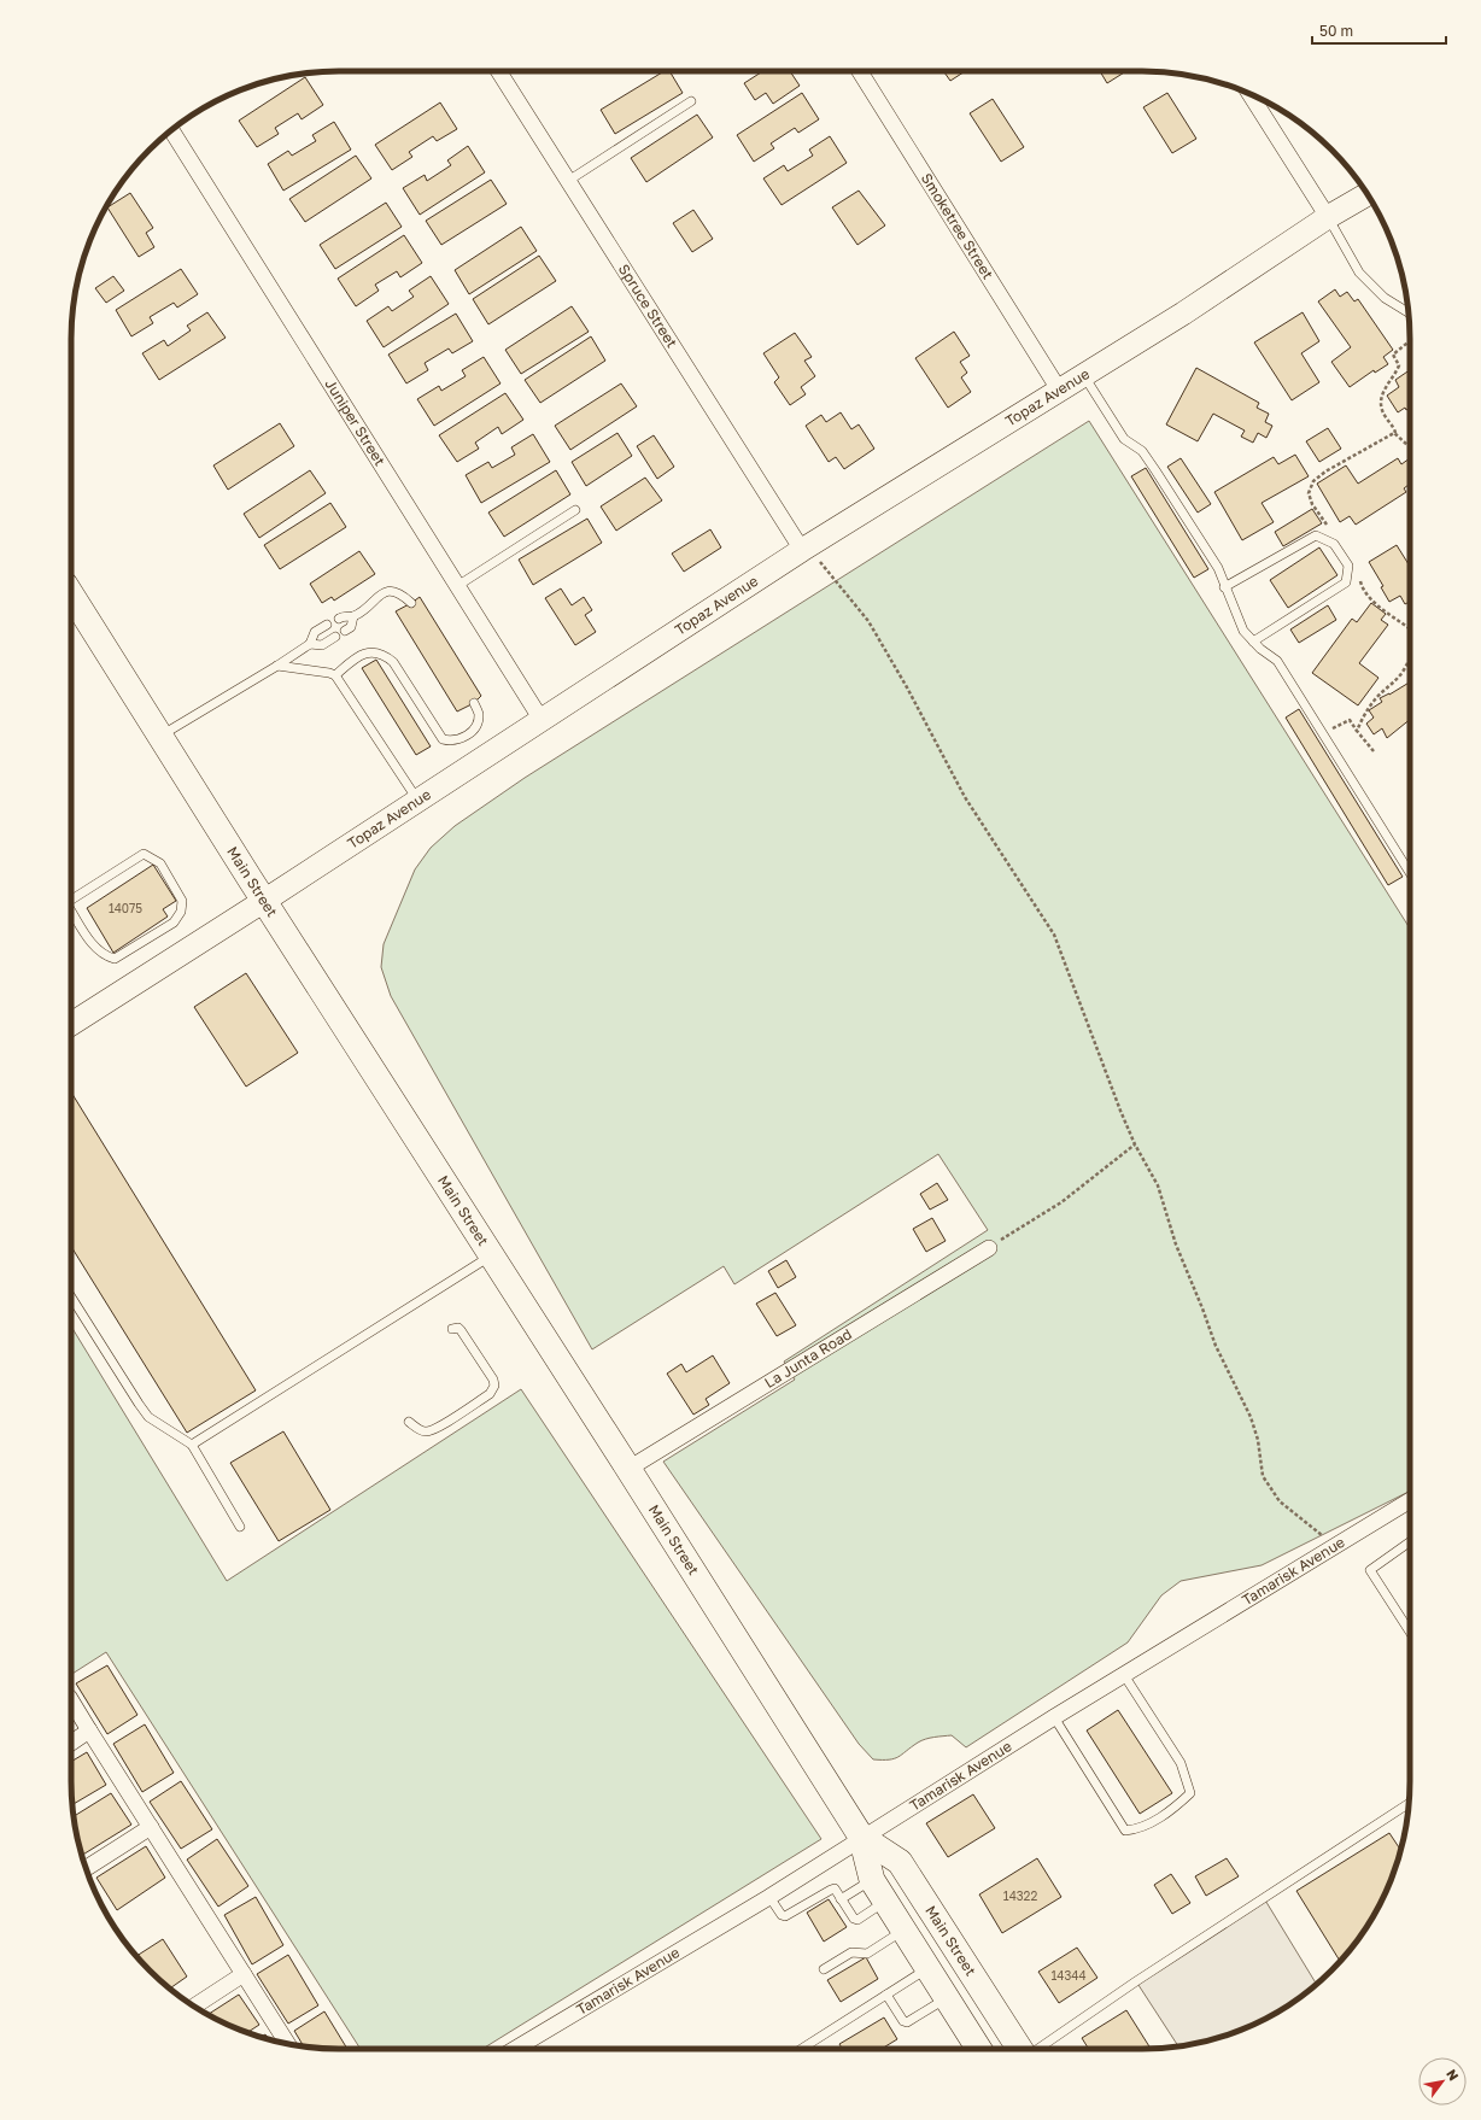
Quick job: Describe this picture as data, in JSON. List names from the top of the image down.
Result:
{
  "streets": {
    "main road": ["Main Street"],
    "street": [
      "Smoketree Street",
      "Spruce Street",
      "Topaz Avenue",
      "Juniper Street",
      "La Junta Road",
      "Tamarisk Avenue"
    ]
  },
  "crossings": [
    ["Smoketree Street", "Topaz Avenue"],
    ["Spruce Street", "Topaz Avenue"],
    ["Topaz Avenue", "Juniper Street"],
    ["Topaz Avenue", "Main Street"],
    ["Main Street", "La Junta Road"],
    ["Main Street", "Tamarisk Avenue"]
  ],
  "house_numbers": ["14075", "14322", "14344"],
  "scale_bar": "50 m",
  "north": "top right"
}
